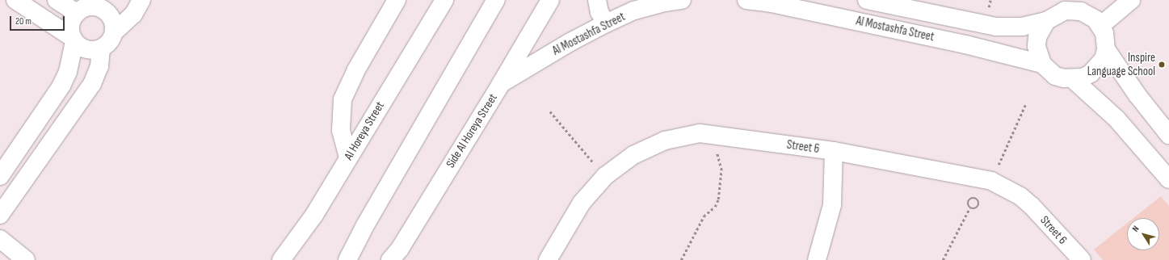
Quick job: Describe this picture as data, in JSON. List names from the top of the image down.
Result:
{
  "streets": {
    "street": [
      "Al Mostashfa Street",
      "Al Horeya Street",
      "Side Al Horeya Street",
      "Street 6"
    ]
  },
  "crossings": [
    ["Al Mostashfa Street", "Side Al Horeya Street"]
  ],
  "places": ["Inspire Language School"],
  "scale_bar": "20 m",
  "north": "top left"
}
